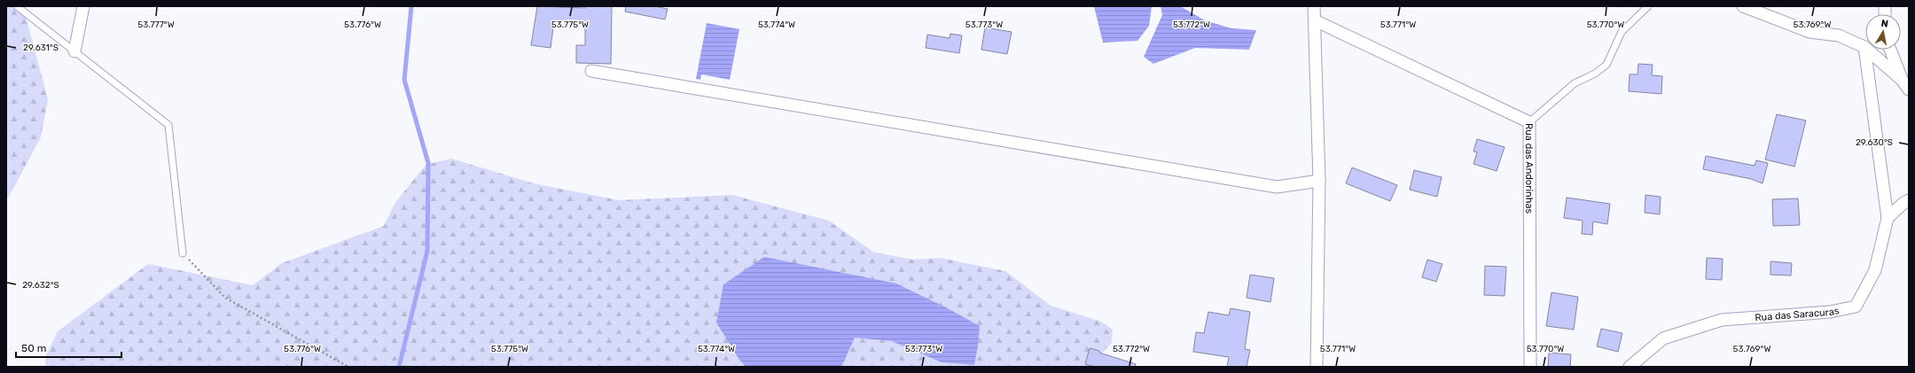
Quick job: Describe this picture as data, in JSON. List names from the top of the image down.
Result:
{
  "streets": {
    "street": ["Rua das Andorinhas", "Rua das Saracuras"]
  },
  "scale_bar": "50 m",
  "north": "top",
  "coordinates": [
    "53.777°W",
    "53.776°W",
    "53.775°W",
    "53.774°W",
    "53.773°W",
    "53.772°W",
    "53.771°W",
    "53.770°W",
    "53.769°W",
    "29.631°S",
    "29.630°S",
    "29.632°S"
  ]
}
